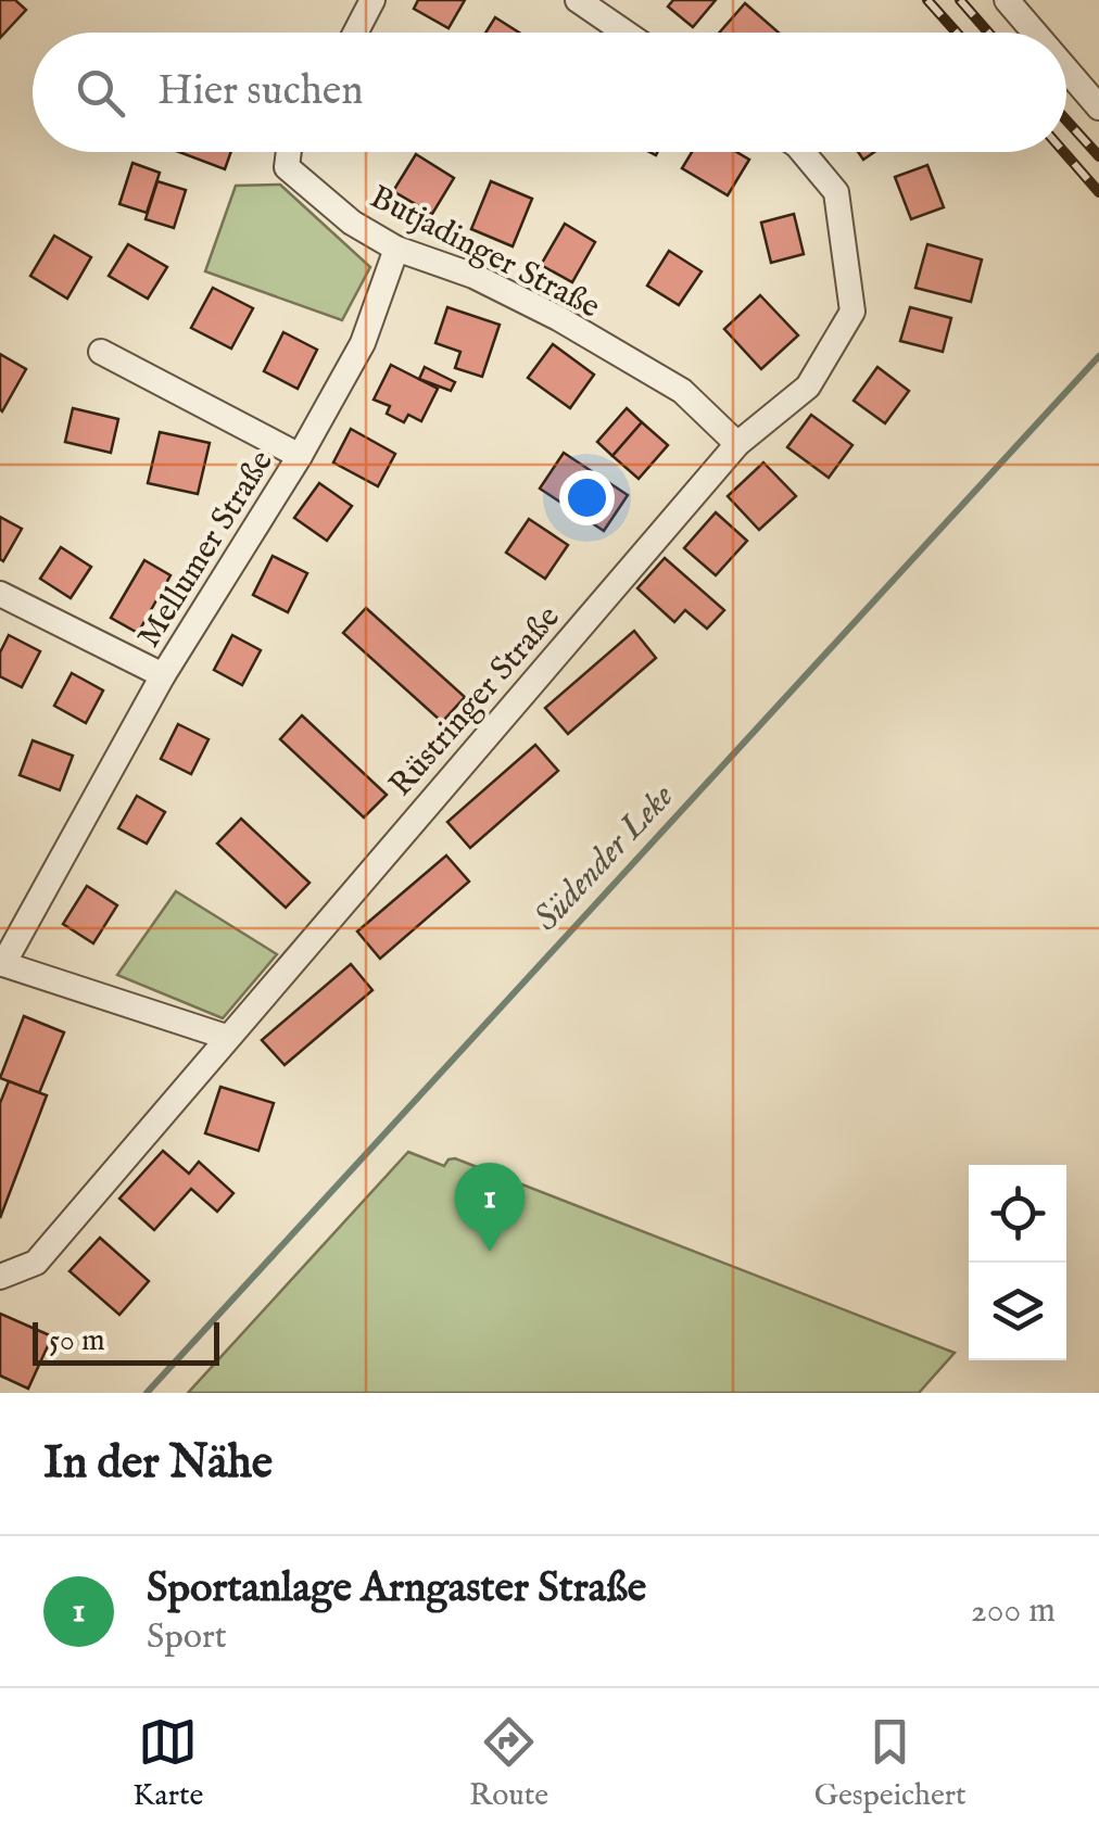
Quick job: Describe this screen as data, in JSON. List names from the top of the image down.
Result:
{
  "streets": {
    "street": ["Butjadinger Straße", "Mellumer Straße", "Rüstringer Straße"]
  },
  "crossings": [
    ["Butjadinger Straße", "Mellumer Straße"],
    ["Butjadinger Straße", "Rüstringer Straße"]
  ],
  "water": ["Südender Leke"],
  "scale_bar": "50 m",
  "page": {
    "search": "Hier suchen",
    "pins": "1",
    "scale": "50 m",
    "heading": "In der Nähe",
    "list": [
      {
        "mark": "1",
        "name": "Sportanlage Arngaster Straße",
        "note": "Sport",
        "value": "200 m"
      }
    ],
    "nav": ["Karte", "Route", "Gespeichert"]
  }
}
